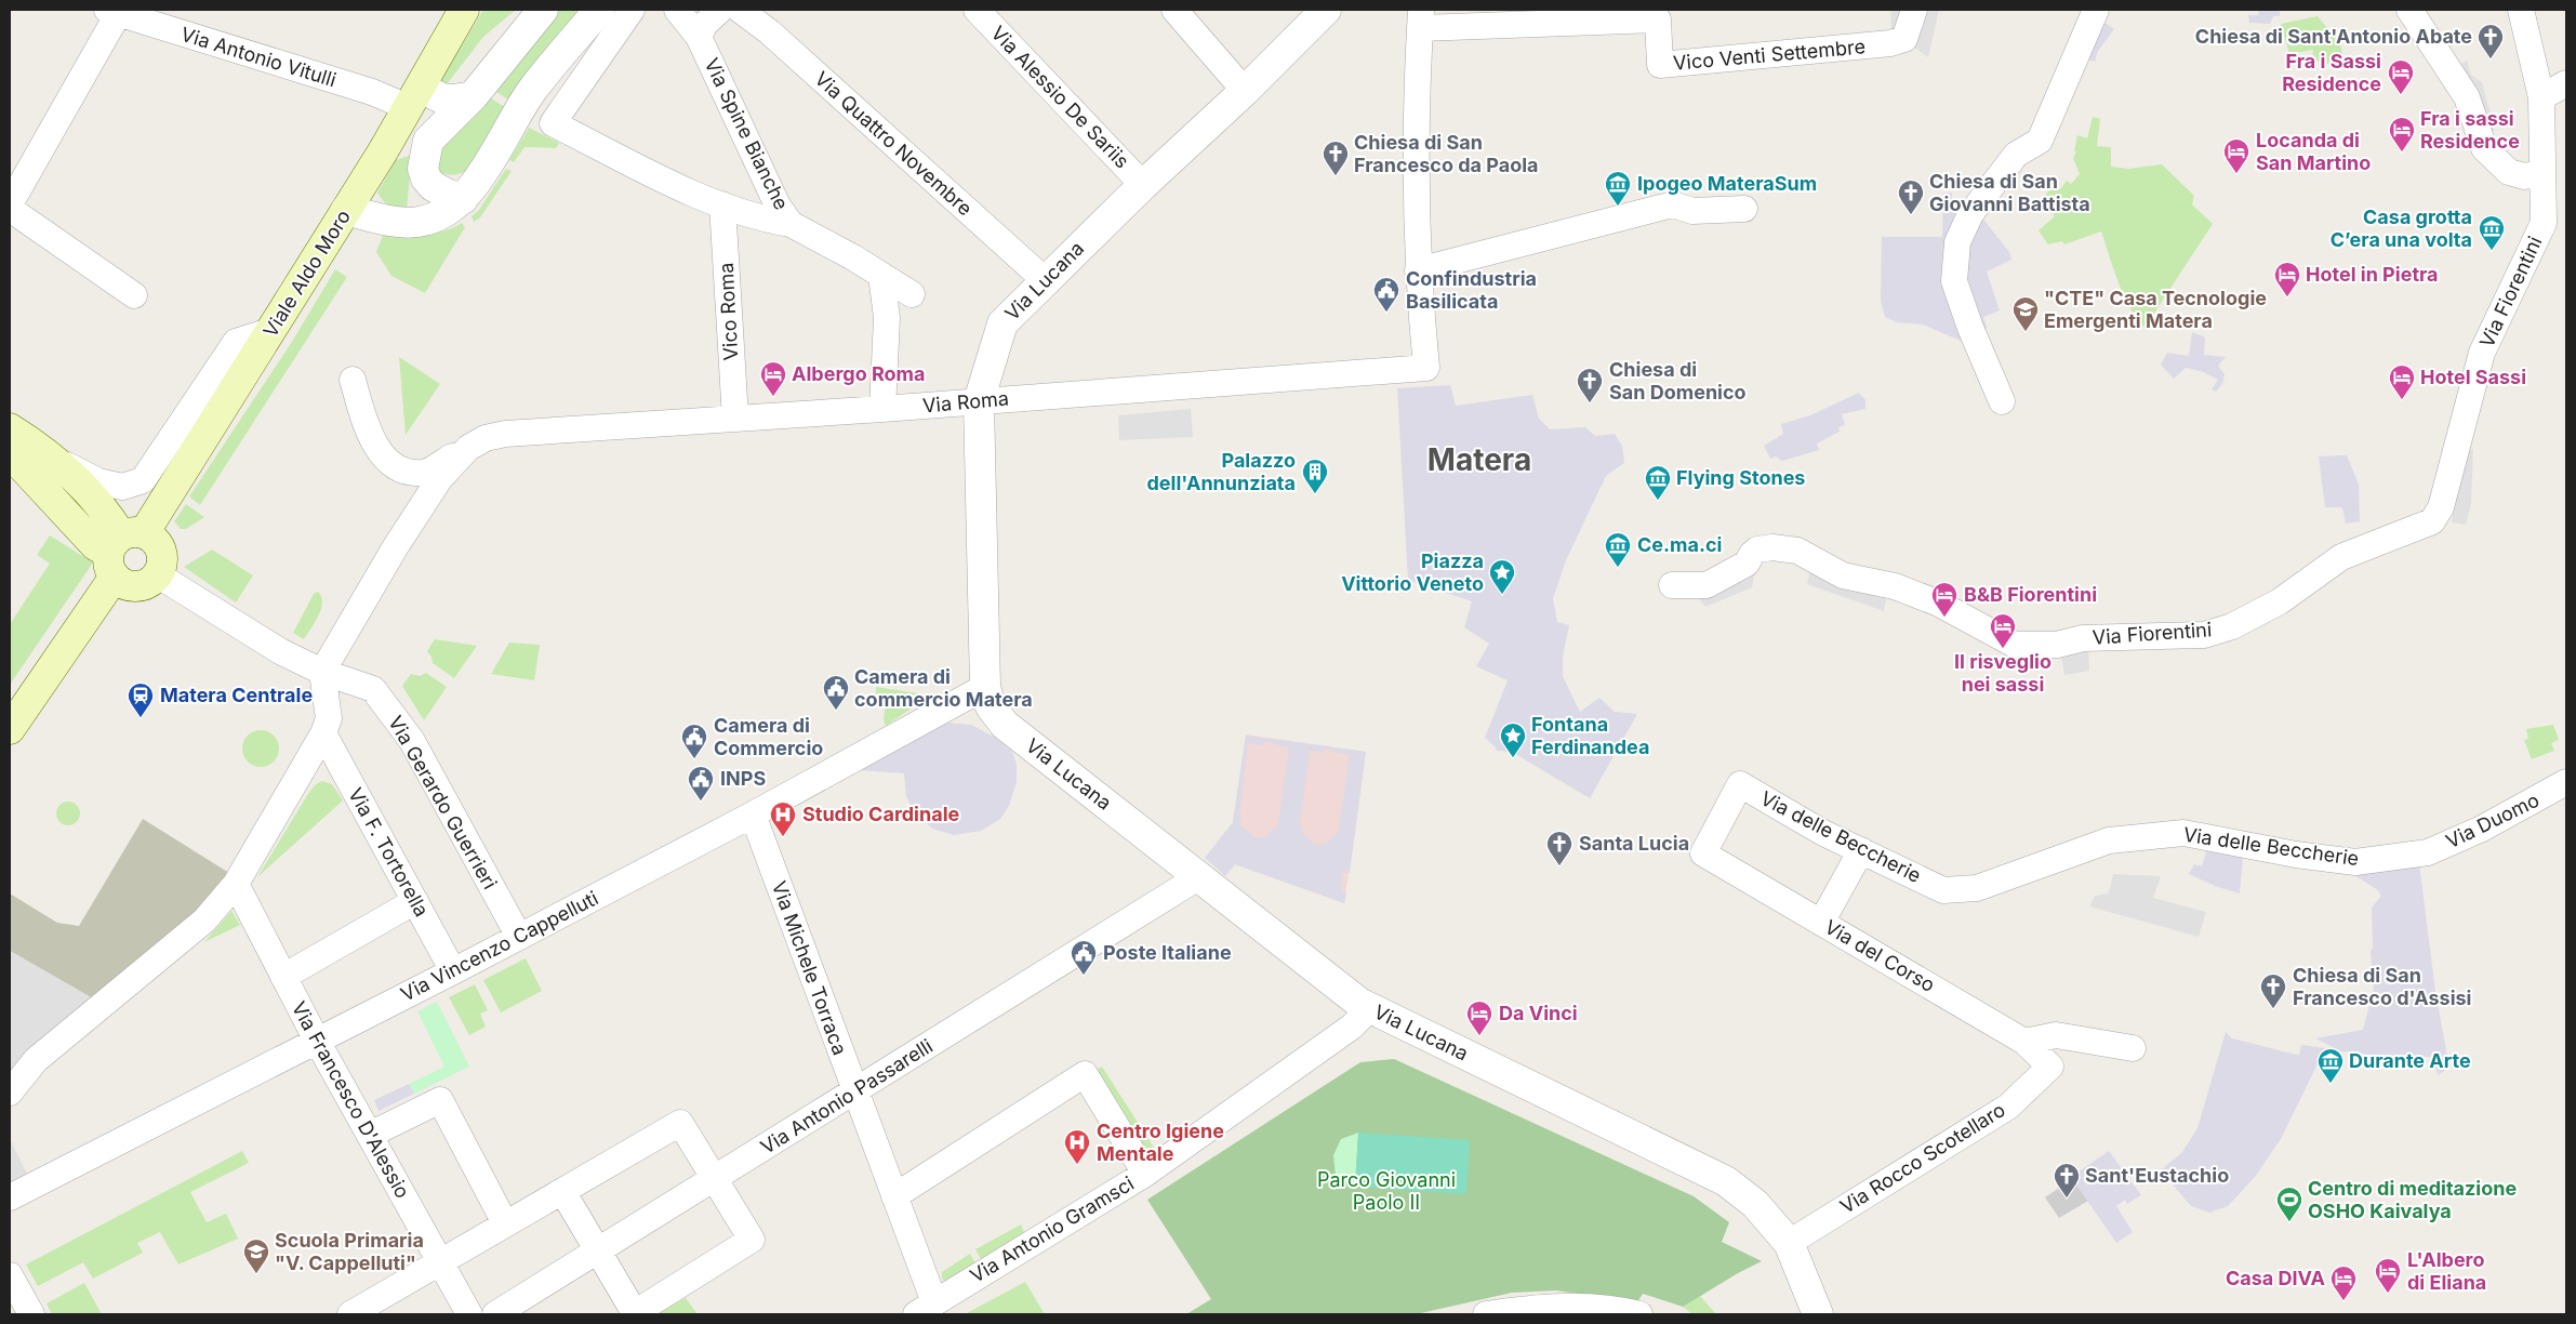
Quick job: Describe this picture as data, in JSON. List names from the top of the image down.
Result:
{
  "streets": {
    "main road": ["Viale Aldo Moro"],
    "street": [
      "Vico Venti Settembre",
      "Via Antonio Vitulli",
      "Via Alessio De Sariis",
      "Via Spine Bianche",
      "Via Quattro Novembre",
      "Via Lucana",
      "Via Fiorentini",
      "Vico Roma",
      "Via Roma",
      "Via Gerardo Guerrieri",
      "Via Duomo",
      "Via delle Beccherie",
      "Via F. Tortorella",
      "Via Vincenzo Cappelluti",
      "Via del Corso",
      "Via Michele Torraca",
      "Via Antonio Passarelli",
      "Via Francesco D'Alessio",
      "Via Rocco Scotellaro",
      "Via Antonio Gramsci"
    ]
  },
  "crossings": [
    ["Via Antonio Vitulli", "Viale Aldo Moro"],
    ["Via Alessio De Sariis", "Via Lucana"],
    ["Via Quattro Novembre", "Via Lucana"],
    ["Via Lucana", "Via Roma"],
    ["Via Lucana", "Via Vincenzo Cappelluti"],
    ["Via Lucana", "Via Antonio Passarelli"],
    ["Via Lucana", "Via Rocco Scotellaro"],
    ["Via Lucana", "Via Antonio Gramsci"],
    ["Vico Roma", "Via Roma"],
    ["Via Gerardo Guerrieri", "Via Vincenzo Cappelluti"],
    ["Via Duomo", "Via delle Beccherie"],
    ["Via delle Beccherie", "Via del Corso"],
    ["Via F. Tortorella", "Via Vincenzo Cappelluti"],
    ["Via Vincenzo Cappelluti", "Via Michele Torraca"],
    ["Via Vincenzo Cappelluti", "Via Francesco D'Alessio"],
    ["Via del Corso", "Via Rocco Scotellaro"],
    ["Via Michele Torraca", "Via Antonio Passarelli"],
    ["Via Michele Torraca", "Via Antonio Gramsci"]
  ],
  "districts": ["Matera"],
  "parks": ["Parco Giovanni Paolo II"],
  "places": {
    "church": [
      "Chiesa di Sant'Antonio Abate",
      "Chiesa di San Francesco da Paola",
      "Chiesa di San Giovanni Battista",
      "Chiesa di San Domenico",
      "Santa Lucia",
      "Chiesa di San Francesco d'Assisi",
      "Sant'Eustachio"
    ],
    "hotel": [
      "Fra i Sassi Residence",
      "Fra i sassi Residence",
      "Locanda di San Martino",
      "Hotel in Pietra",
      "Albergo Roma",
      "Hotel Sassi",
      "B&B Fiorentini",
      "Il risveglio nei sassi",
      "Da Vinci",
      "L'Albero di Eliana",
      "Casa DIVA"
    ],
    "museum": [
      "Ipogeo MateraSum",
      "Casa grotta C’era una volta",
      "Flying Stones",
      "Ce.ma.ci",
      "Durante Arte"
    ],
    "public building": [
      "Confindustria Basilicata",
      "Camera di commercio Matera",
      "Camera di Commercio",
      "INPS",
      "Poste Italiane"
    ],
    "school or university": ["\"CTE\" Casa Tecnologie Emergenti Matera", "Scuola Primaria \"V. Cappelluti\""],
    "building": ["Palazzo dell'Annunziata"],
    "place": ["Piazza Vittorio Veneto", "Fontana Ferdinandea"],
    "station": ["Matera Centrale"],
    "hospital": ["Studio Cardinale", "Centro Igiene Mentale"],
    "sports": ["Centro di meditazione OSHO Kaivalya"]
  }
}
